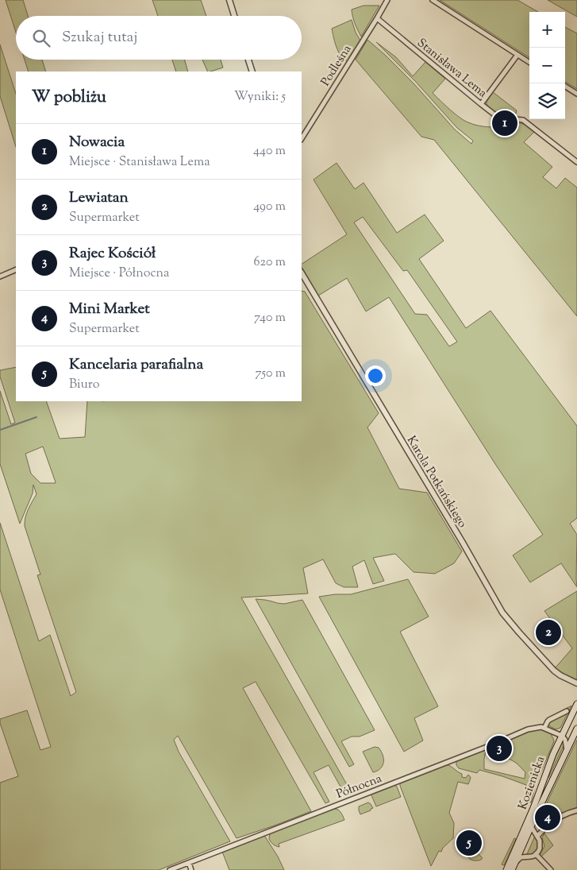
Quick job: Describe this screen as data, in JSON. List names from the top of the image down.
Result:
{
  "streets": {
    "main road": ["Kozienicka"],
    "street": [
      "Podleśna",
      "Stanisława Lema",
      "Karola Potkańskiego",
      "Północna"
    ]
  },
  "crossings": [
    ["Podleśna", "Stanisława Lema"]
  ],
  "page": {
    "map_buttons": ["+", "−"],
    "search": "Szukaj tutaj",
    "heading": ["W pobliżu", "Wyniki: 5"],
    "pins": [
      "1",
      "2",
      "3",
      "4",
      "5"
    ],
    "list": [
      {
        "mark": "1",
        "name": "Nowacia",
        "note": "Miejsce · Stanisława Lema",
        "value": "440 m"
      },
      {
        "mark": "2",
        "name": "Lewiatan",
        "note": "Supermarket",
        "value": "490 m"
      },
      {
        "mark": "3",
        "name": "Rajec Kościół",
        "note": "Miejsce · Północna",
        "value": "620 m"
      },
      {
        "mark": "4",
        "name": "Mini Market",
        "note": "Supermarket",
        "value": "740 m"
      },
      {
        "mark": "5",
        "name": "Kancelaria parafialna",
        "note": "Biuro",
        "value": "750 m"
      }
    ]
  }
}
